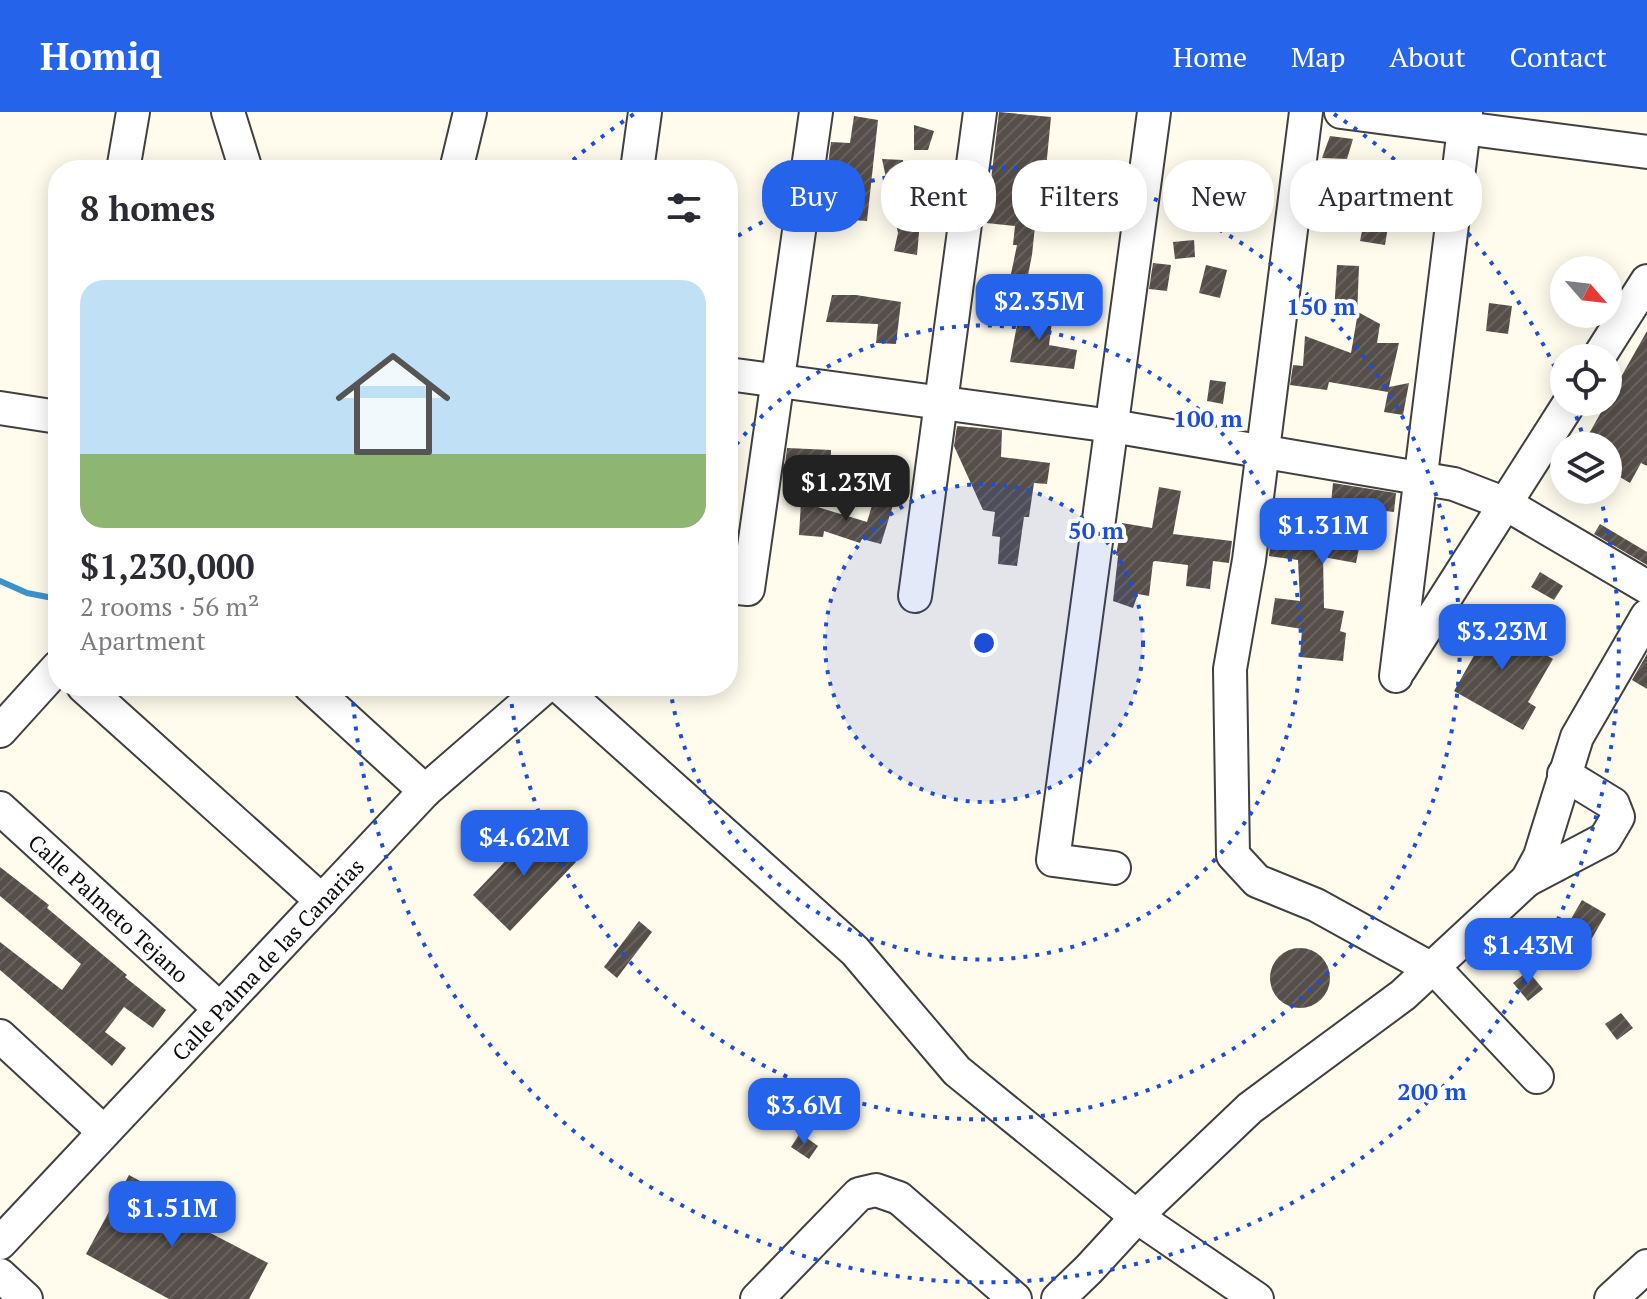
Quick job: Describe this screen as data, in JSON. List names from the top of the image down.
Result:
{
  "streets": {
    "street": ["Calle Palmeto Tejano", "Calle Palma de las Canarias"]
  },
  "crossings": [
    ["Calle Palmeto Tejano", "Calle Palma de las Canarias"]
  ],
  "north": "bottom right",
  "page": {
    "header": "Homiq",
    "nav": [
      "Home",
      "Map",
      "About",
      "Contact"
    ],
    "chip": [
      "Buy",
      "Rent",
      "Filters",
      "New",
      "Apartment"
    ],
    "heading": "8 homes",
    "list": [
      {
        "name": "$1,230,000",
        "note": "2 rooms · 56 m² · Apartment"
      }
    ],
    "price": [
      "$2.35M",
      "$1.23M",
      "$1.31M",
      "$3.23M",
      "$4.62M",
      "$1.43M",
      "$3.6M",
      "$1.51M"
    ]
  },
  "rings": [
    "150 m",
    "100 m",
    "50 m",
    "200 m"
  ]
}
